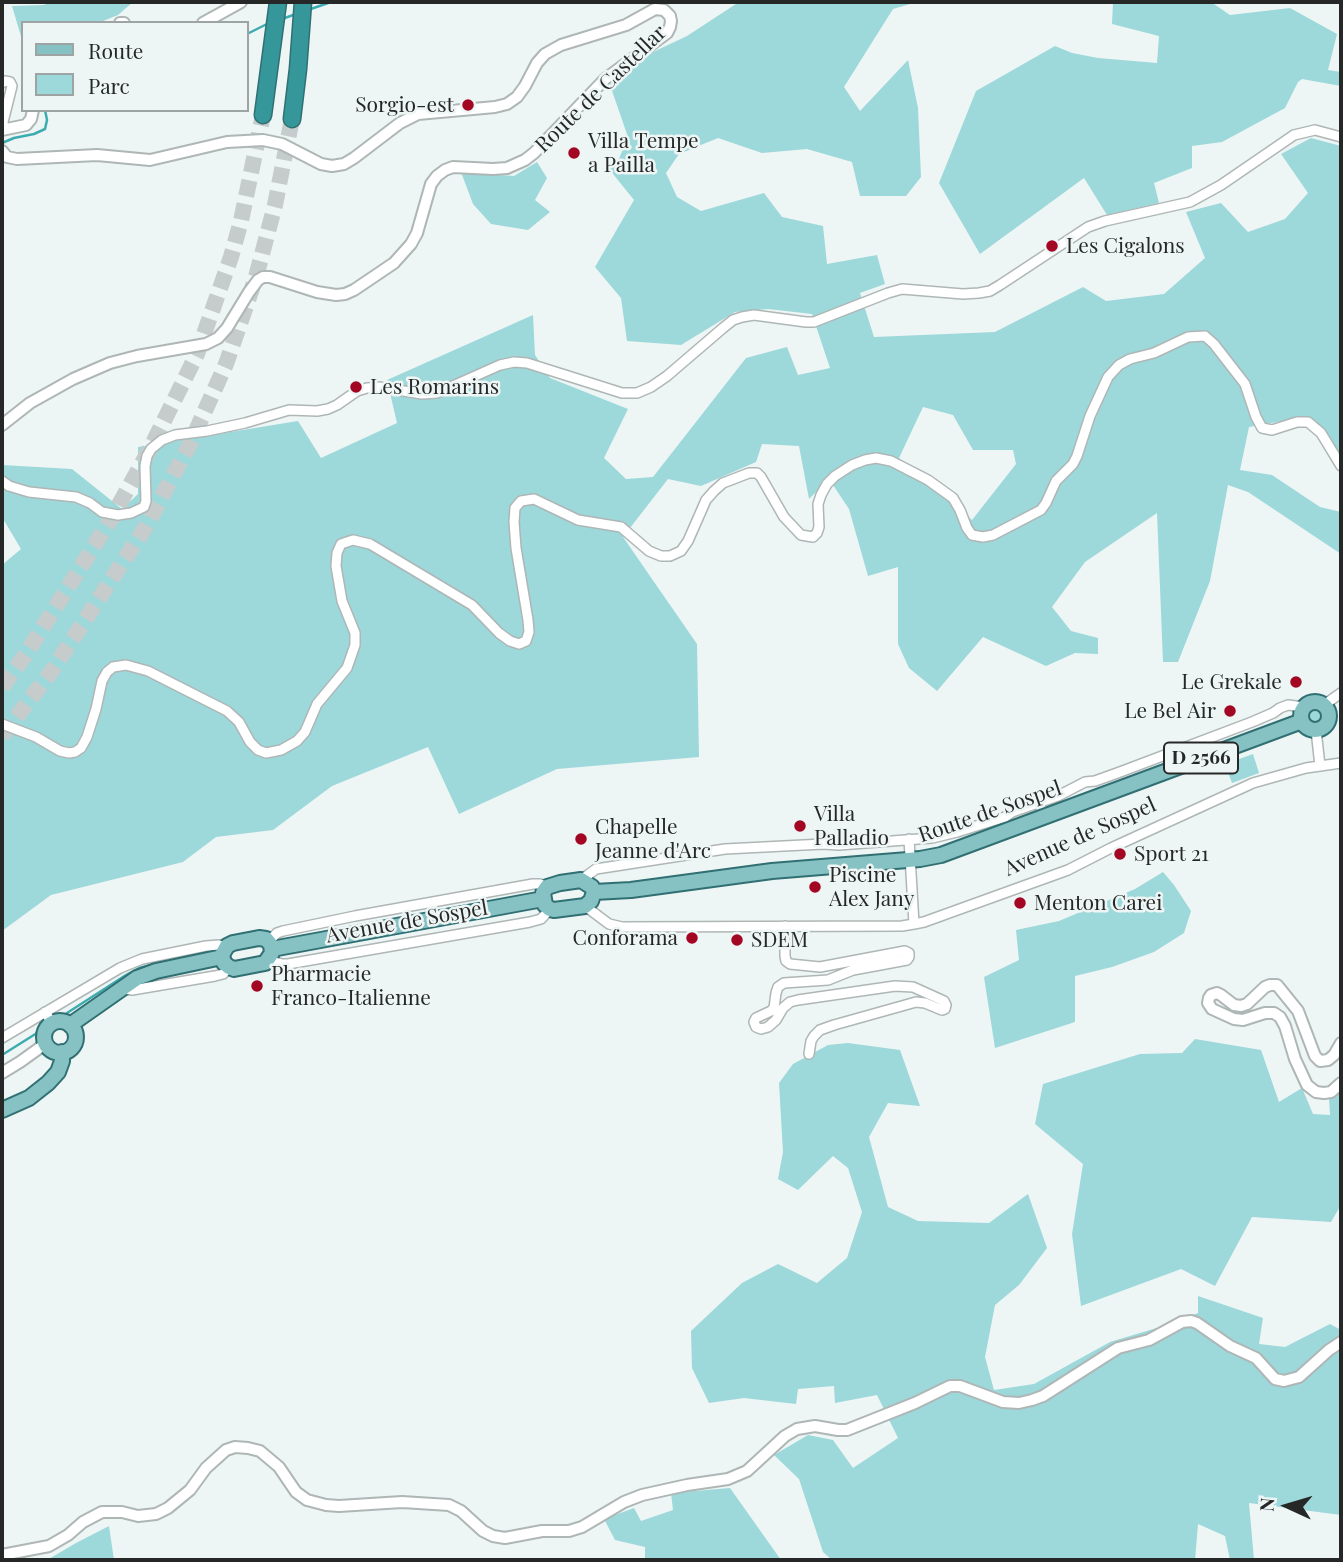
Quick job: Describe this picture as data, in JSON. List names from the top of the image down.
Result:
{
  "streets": {
    "main road": ["D 2566", "Route de Sospel"],
    "street": ["Route de Castellar", "Avenue de Sospel"]
  },
  "places": [
    "Sorgio-est",
    "Villa Tempe a Pailla",
    "Les Cigalons",
    "Les Romarins",
    "Le Grekale",
    "Le Bel Air",
    "Villa Palladio",
    "Chapelle Jeanne d'Arc",
    "Sport 21",
    "Piscine Alex Jany",
    "Menton Carei",
    "Conforama",
    "SDEM",
    "Pharmacie Franco-Italienne"
  ],
  "legend": ["Route", "Parc"],
  "north": "left"
}
